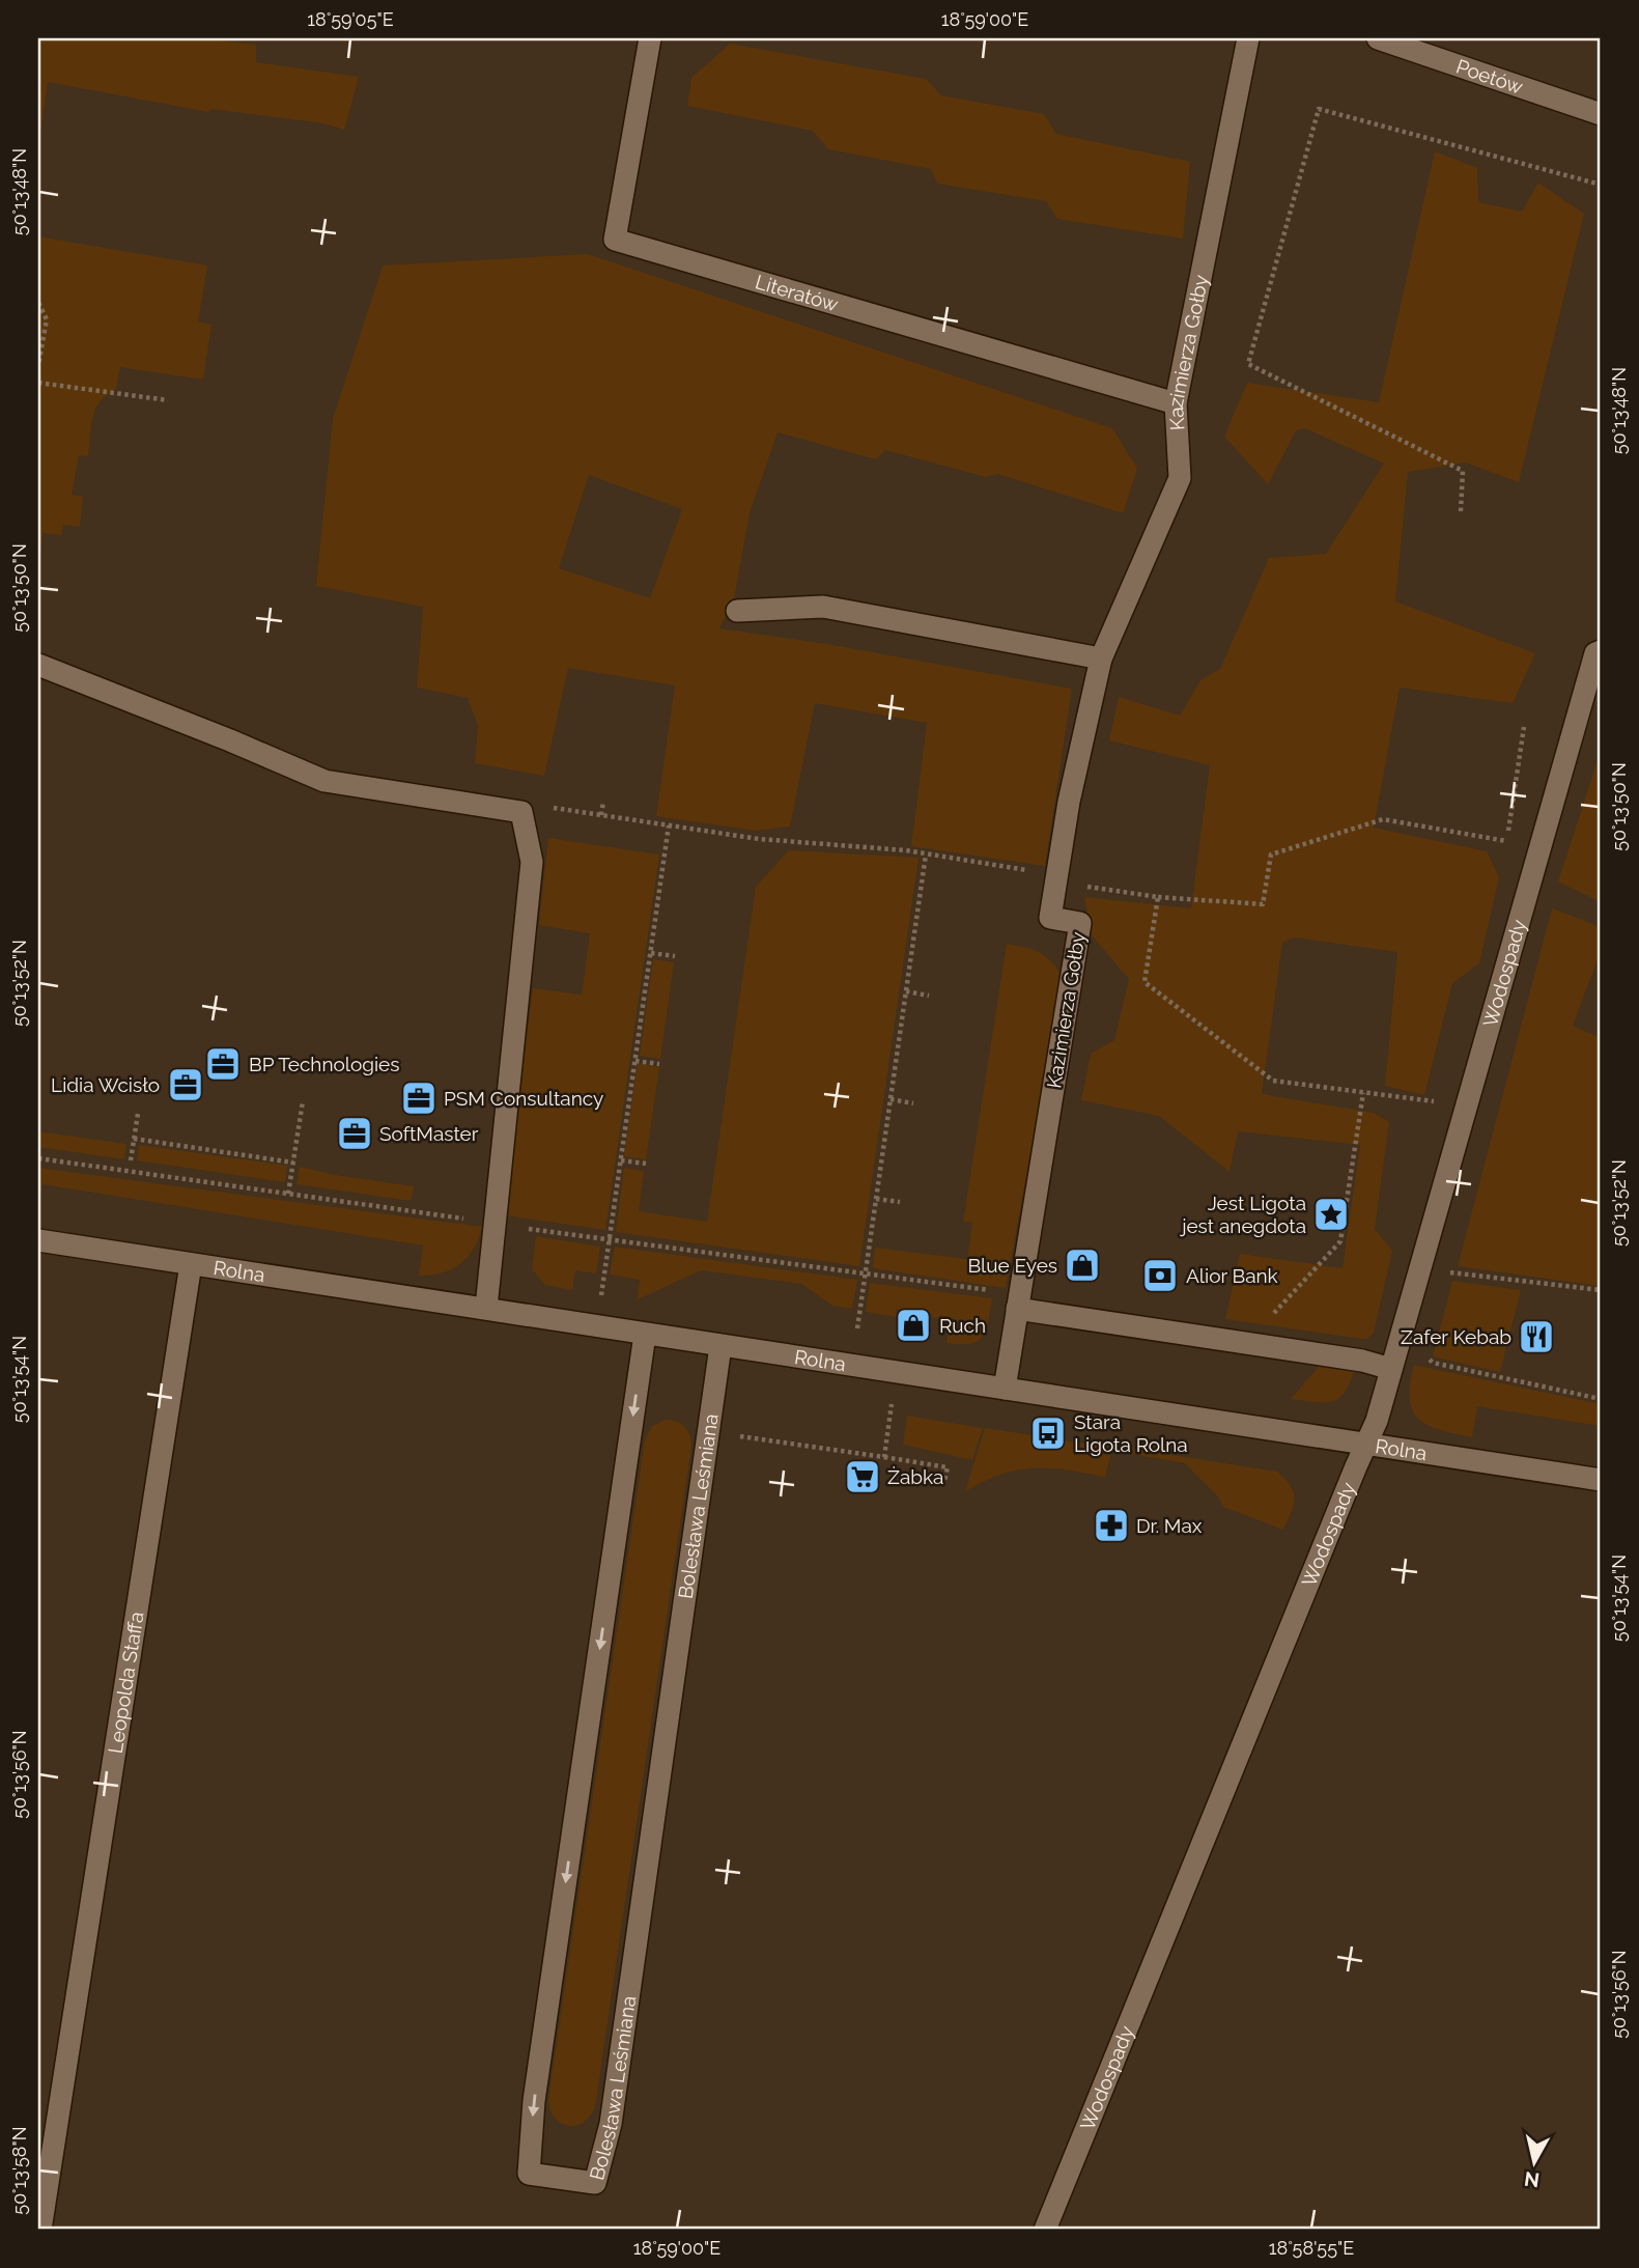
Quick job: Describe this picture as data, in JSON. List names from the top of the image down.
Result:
{
  "streets": {
    "street": [
      "Poetów",
      "Literatów",
      "Kazimierza Gołby",
      "Wodospady",
      "Rolna",
      "Bolesława Leśmiana",
      "Leopolda Staffa"
    ]
  },
  "crossings": [
    ["Literatów", "Kazimierza Gołby"],
    ["Kazimierza Gołby", "Rolna"],
    ["Wodospady", "Rolna"],
    ["Rolna", "Bolesława Leśmiana"],
    ["Rolna", "Leopolda Staffa"]
  ],
  "places": {
    "office": [
      "BP Technologies",
      "Lidia Wcisło",
      "PSM Consultancy",
      "SoftMaster"
    ],
    "place": ["Jest Ligota jest anegdota"],
    "shop": ["Blue Eyes", "Ruch"],
    "bank": ["Alior Bank"],
    "restaurant": ["Zafer Kebab"],
    "bus stop": ["Stara Ligota Rolna"],
    "supermarket": ["Żabka"],
    "pharmacy": ["Dr. Max"]
  },
  "north": "bottom",
  "coordinates": [
    "18°59'05\"E",
    "18°59'00\"E",
    "50°13'48\"N",
    "50°13'50\"N",
    "50°13'52\"N",
    "50°13'54\"N",
    "50°13'56\"N",
    "50°13'58\"N",
    "18°58'55\"E"
  ]
}
